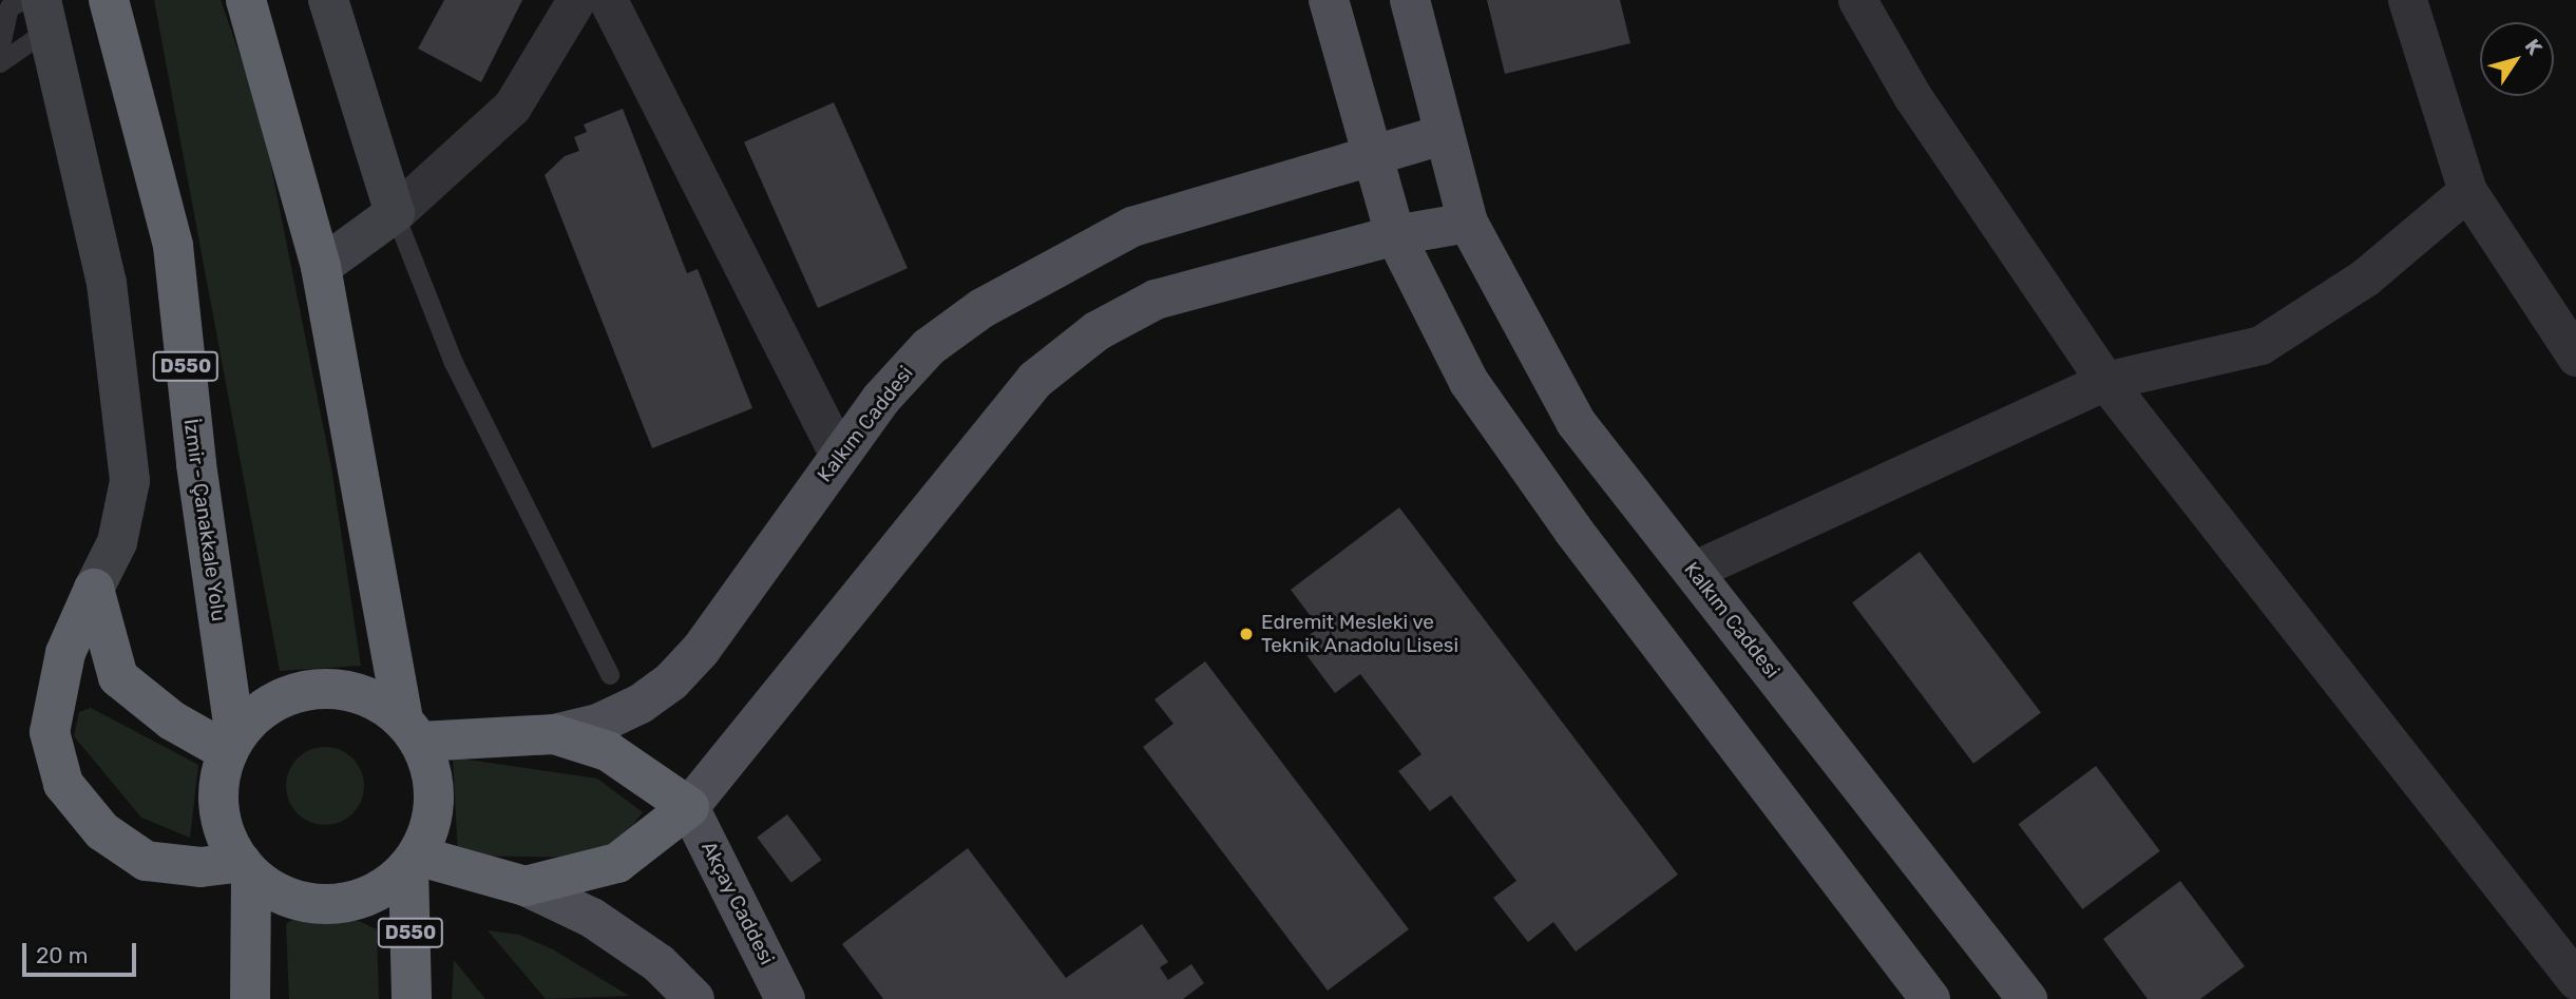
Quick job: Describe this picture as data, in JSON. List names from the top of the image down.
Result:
{
  "streets": {
    "highway": ["D550", "İzmir - Çanakkale Yolu"],
    "main road": ["Kalkım Caddesi", "Akçay Caddesi"]
  },
  "crossings": [
    ["D550", "İzmir - Çanakkale Yolu"]
  ],
  "places": ["Edremit Mesleki ve Teknik Anadolu Lisesi"],
  "scale_bar": "20 m",
  "north": "top right"
}
